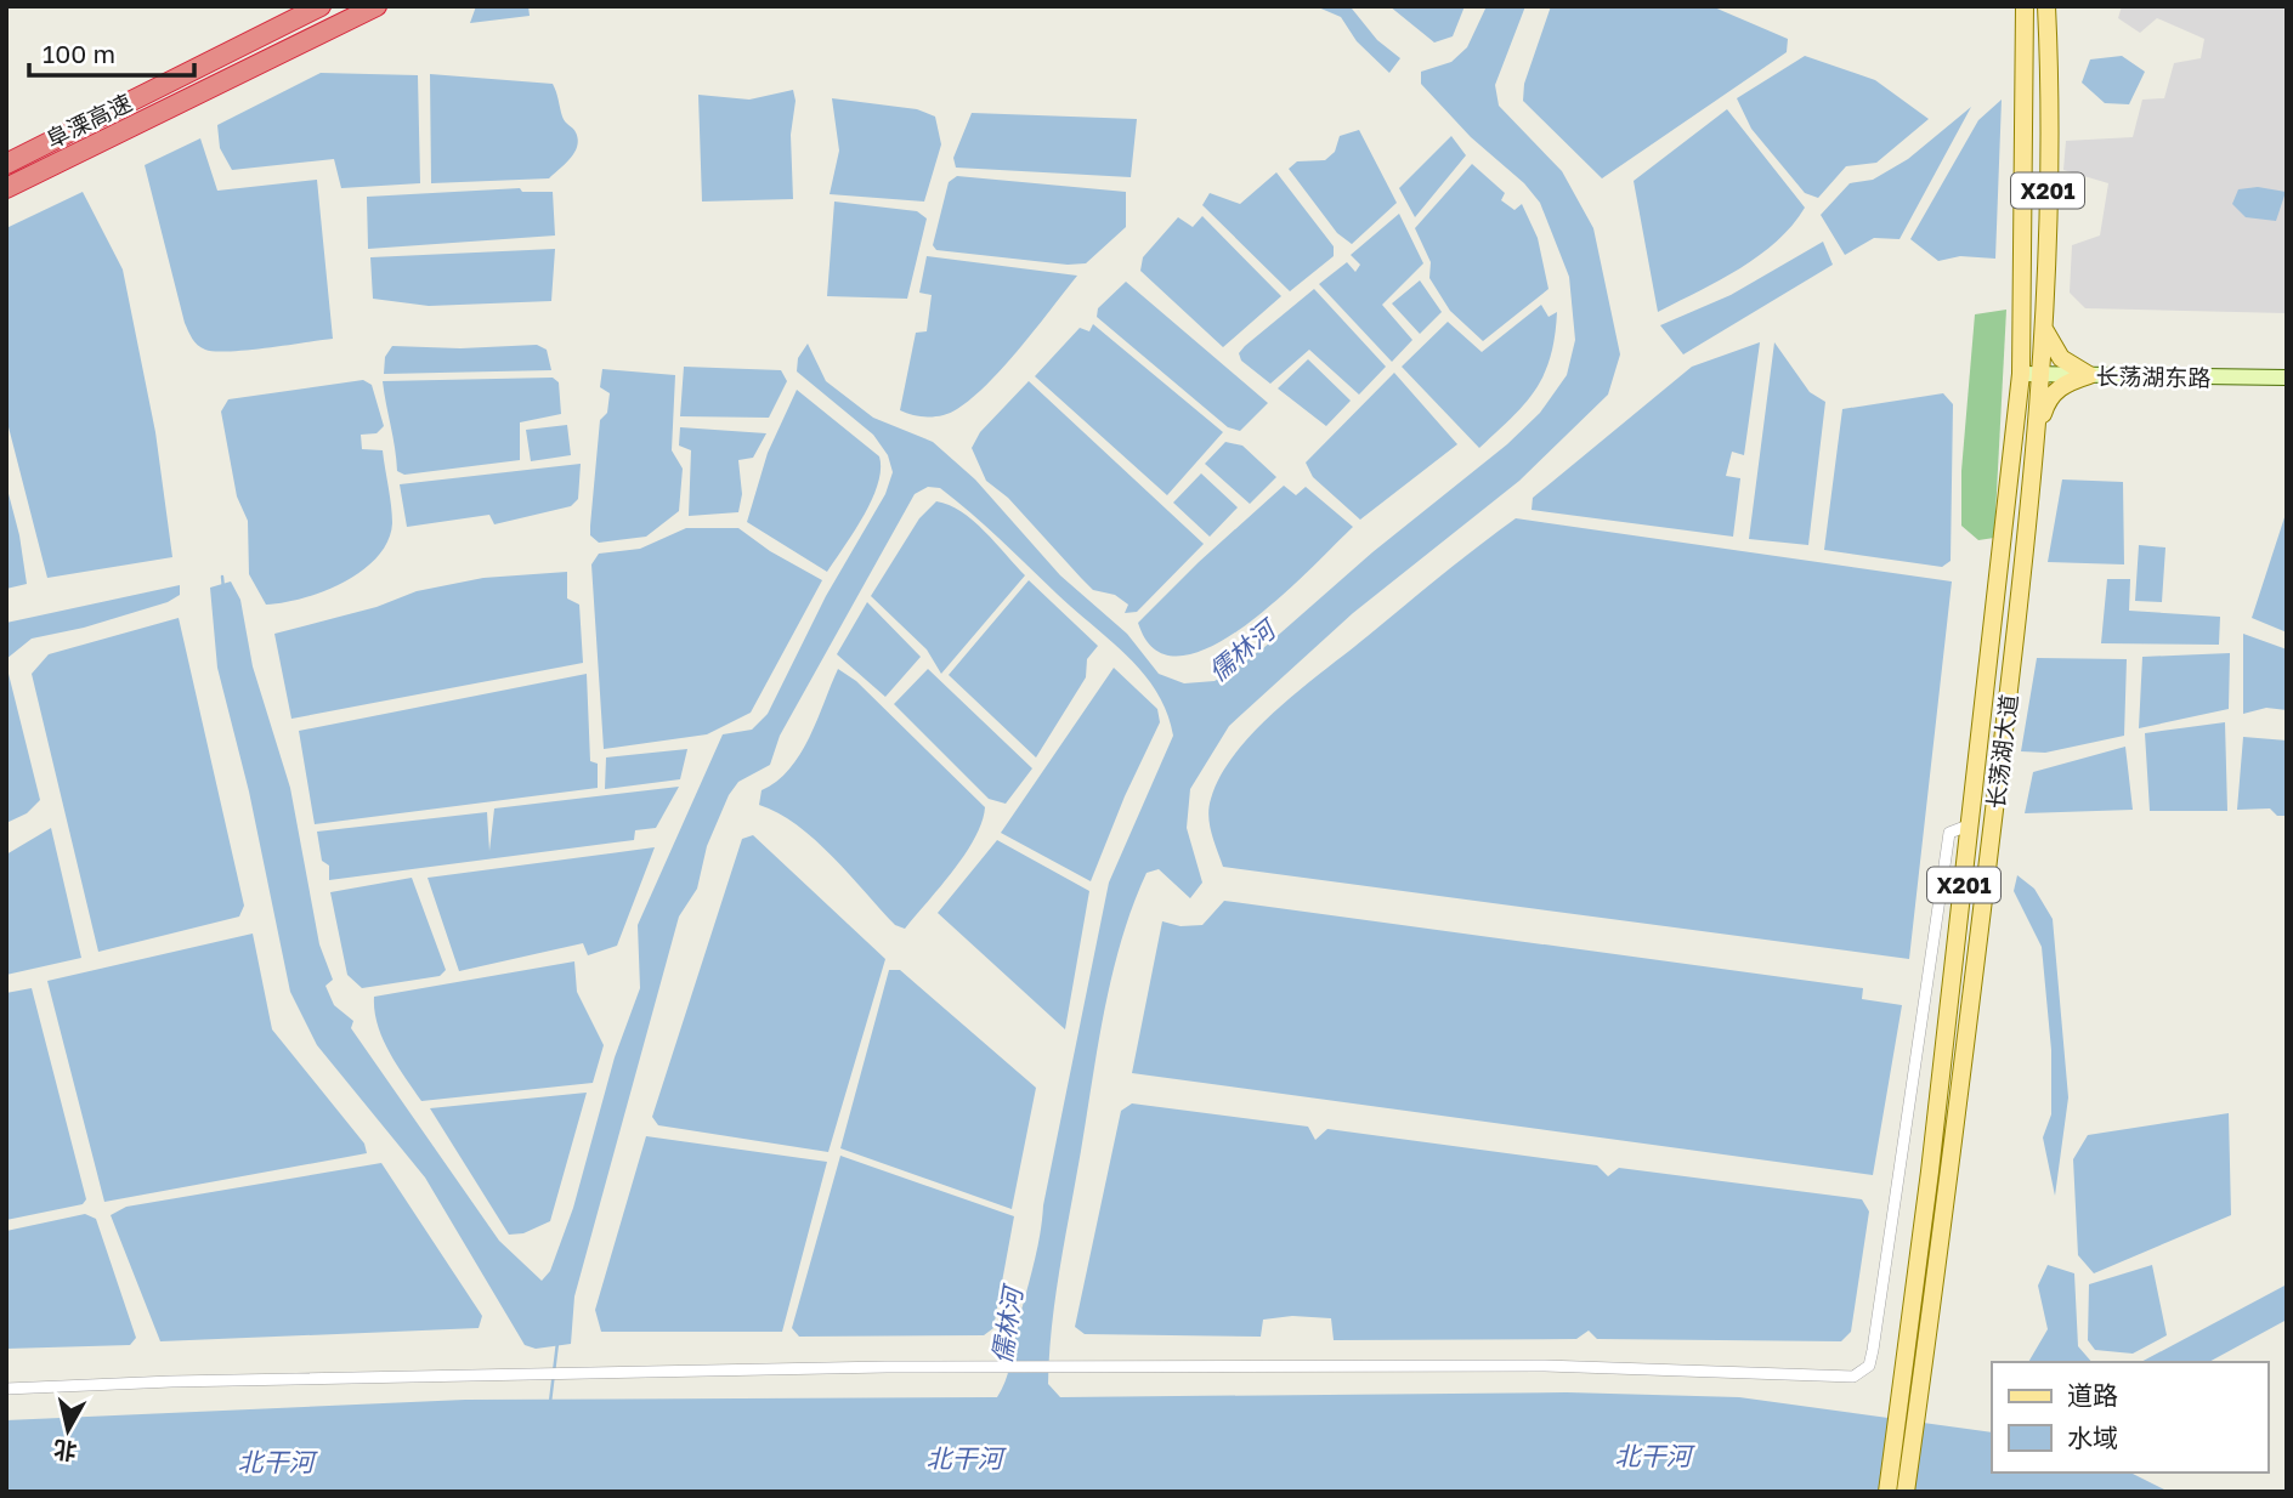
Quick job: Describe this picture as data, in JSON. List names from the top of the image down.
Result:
{
  "streets": {
    "highway": ["阜溧高速"],
    "main road": ["X201", "长荡湖东路", "长荡湖大道"]
  },
  "crossings": [
    ["长荡湖东路", "长荡湖大道"]
  ],
  "water": ["儒林河", "北干河"],
  "legend": ["道路", "水域"],
  "scale_bar": "100 m",
  "north": "bottom"
}
